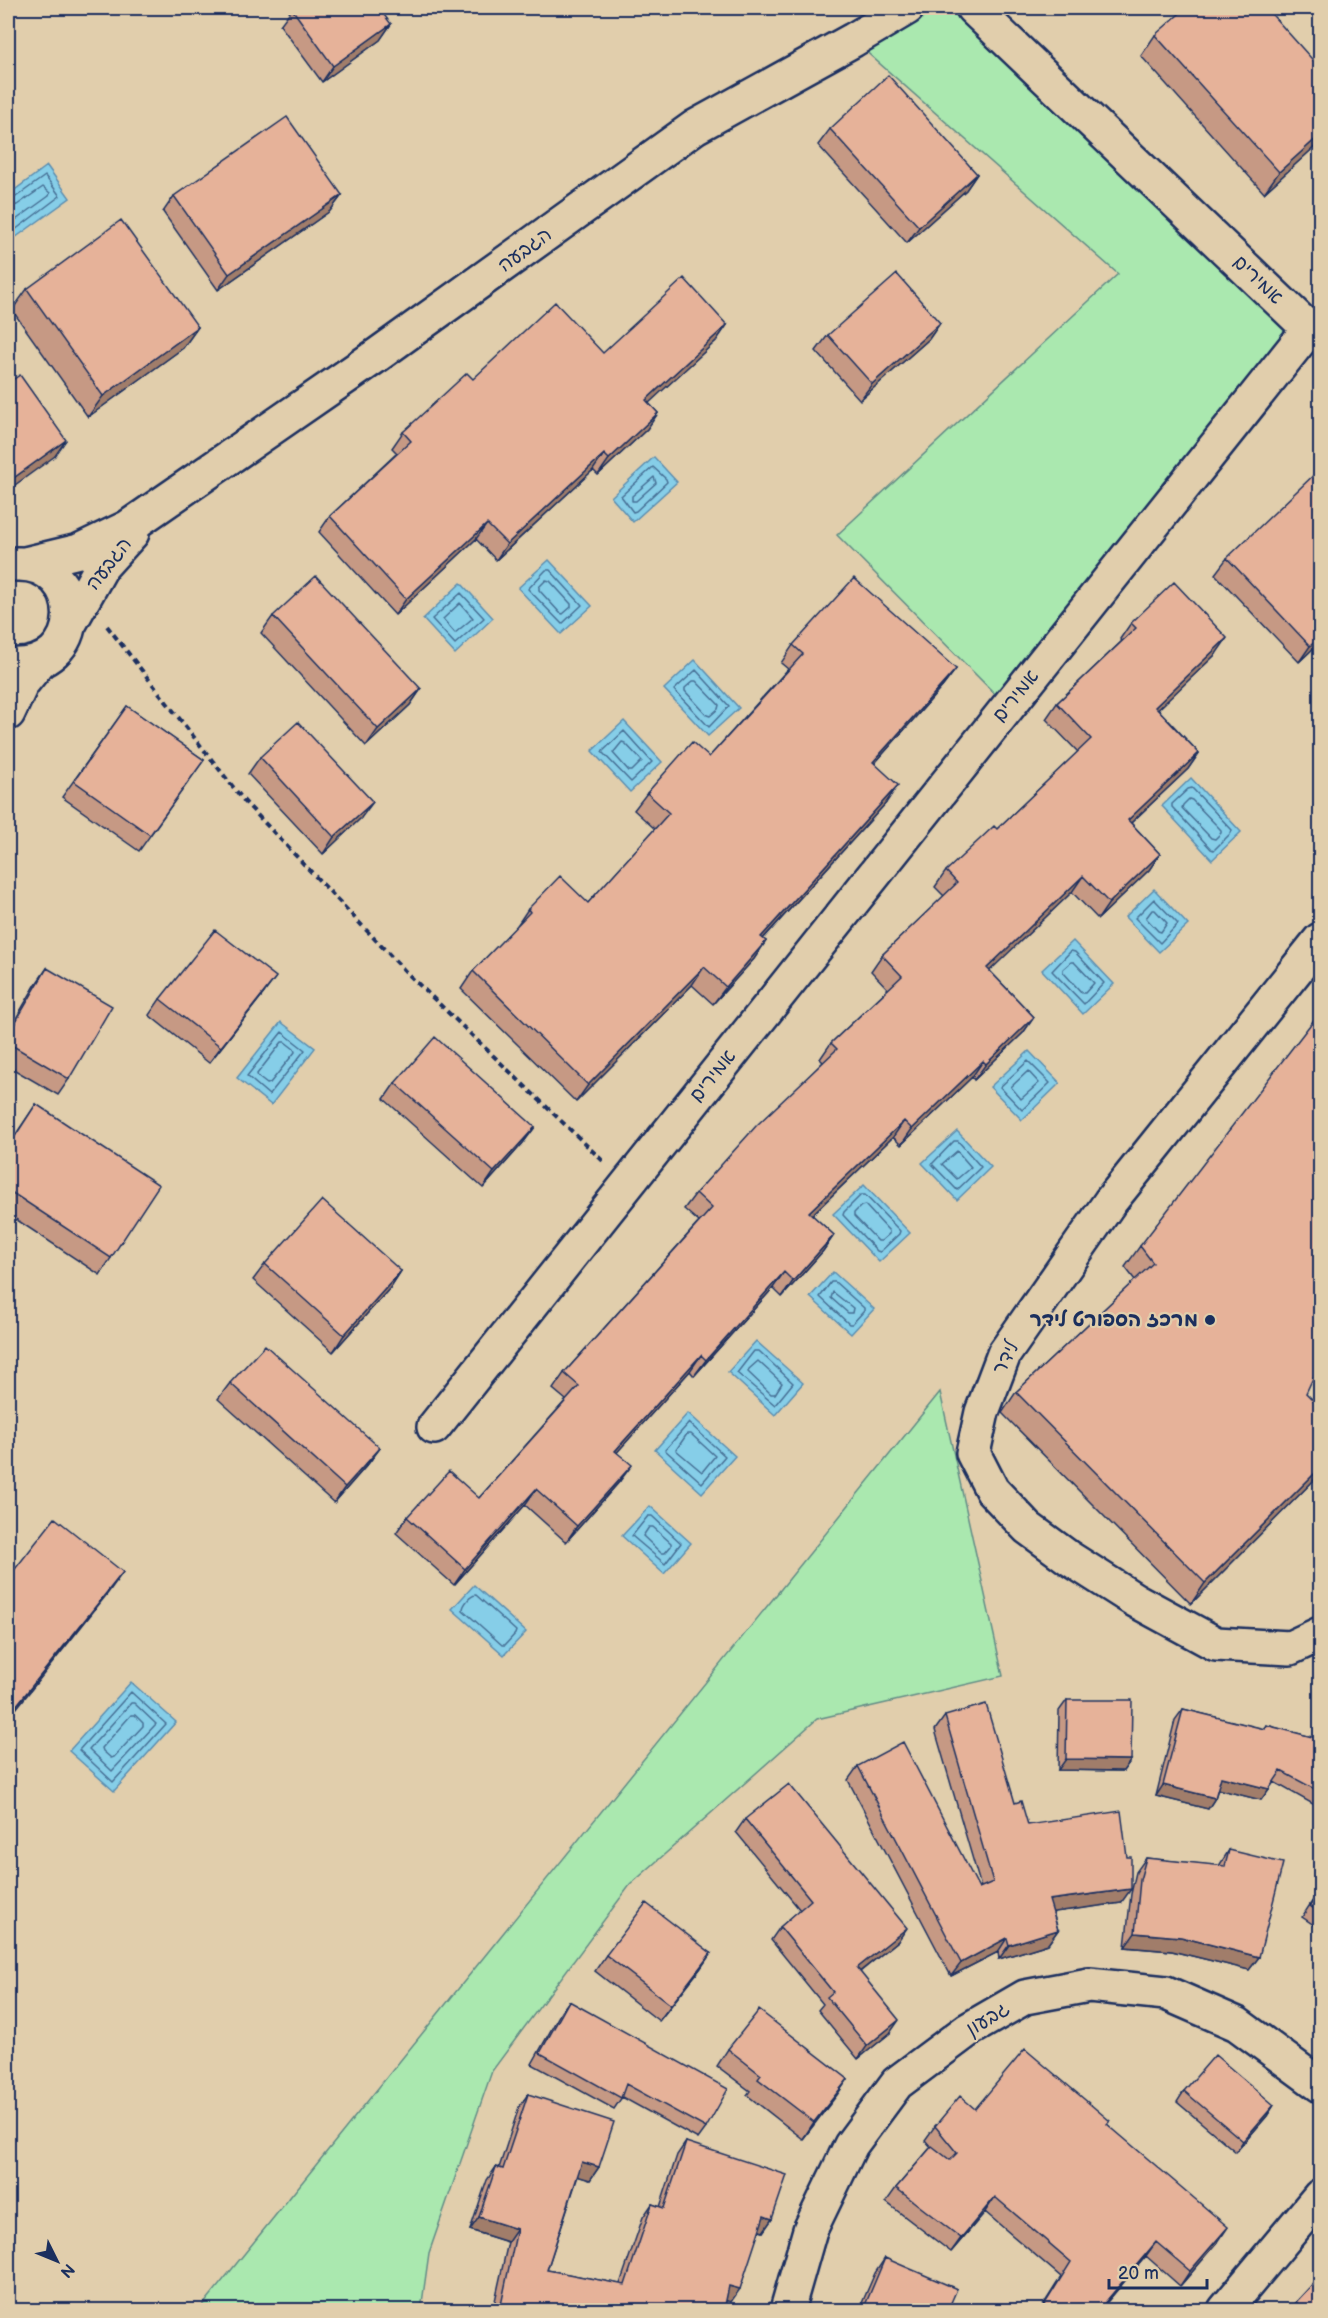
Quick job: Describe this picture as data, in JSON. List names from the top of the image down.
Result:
{
  "streets": {
    "street": [
      "הגבעה",
      "אמירים",
      "לידר",
      "גבעון"
    ]
  },
  "places": ["מרכז הספורט לידר"],
  "scale_bar": "20 m",
  "north": "bottom right"
}
